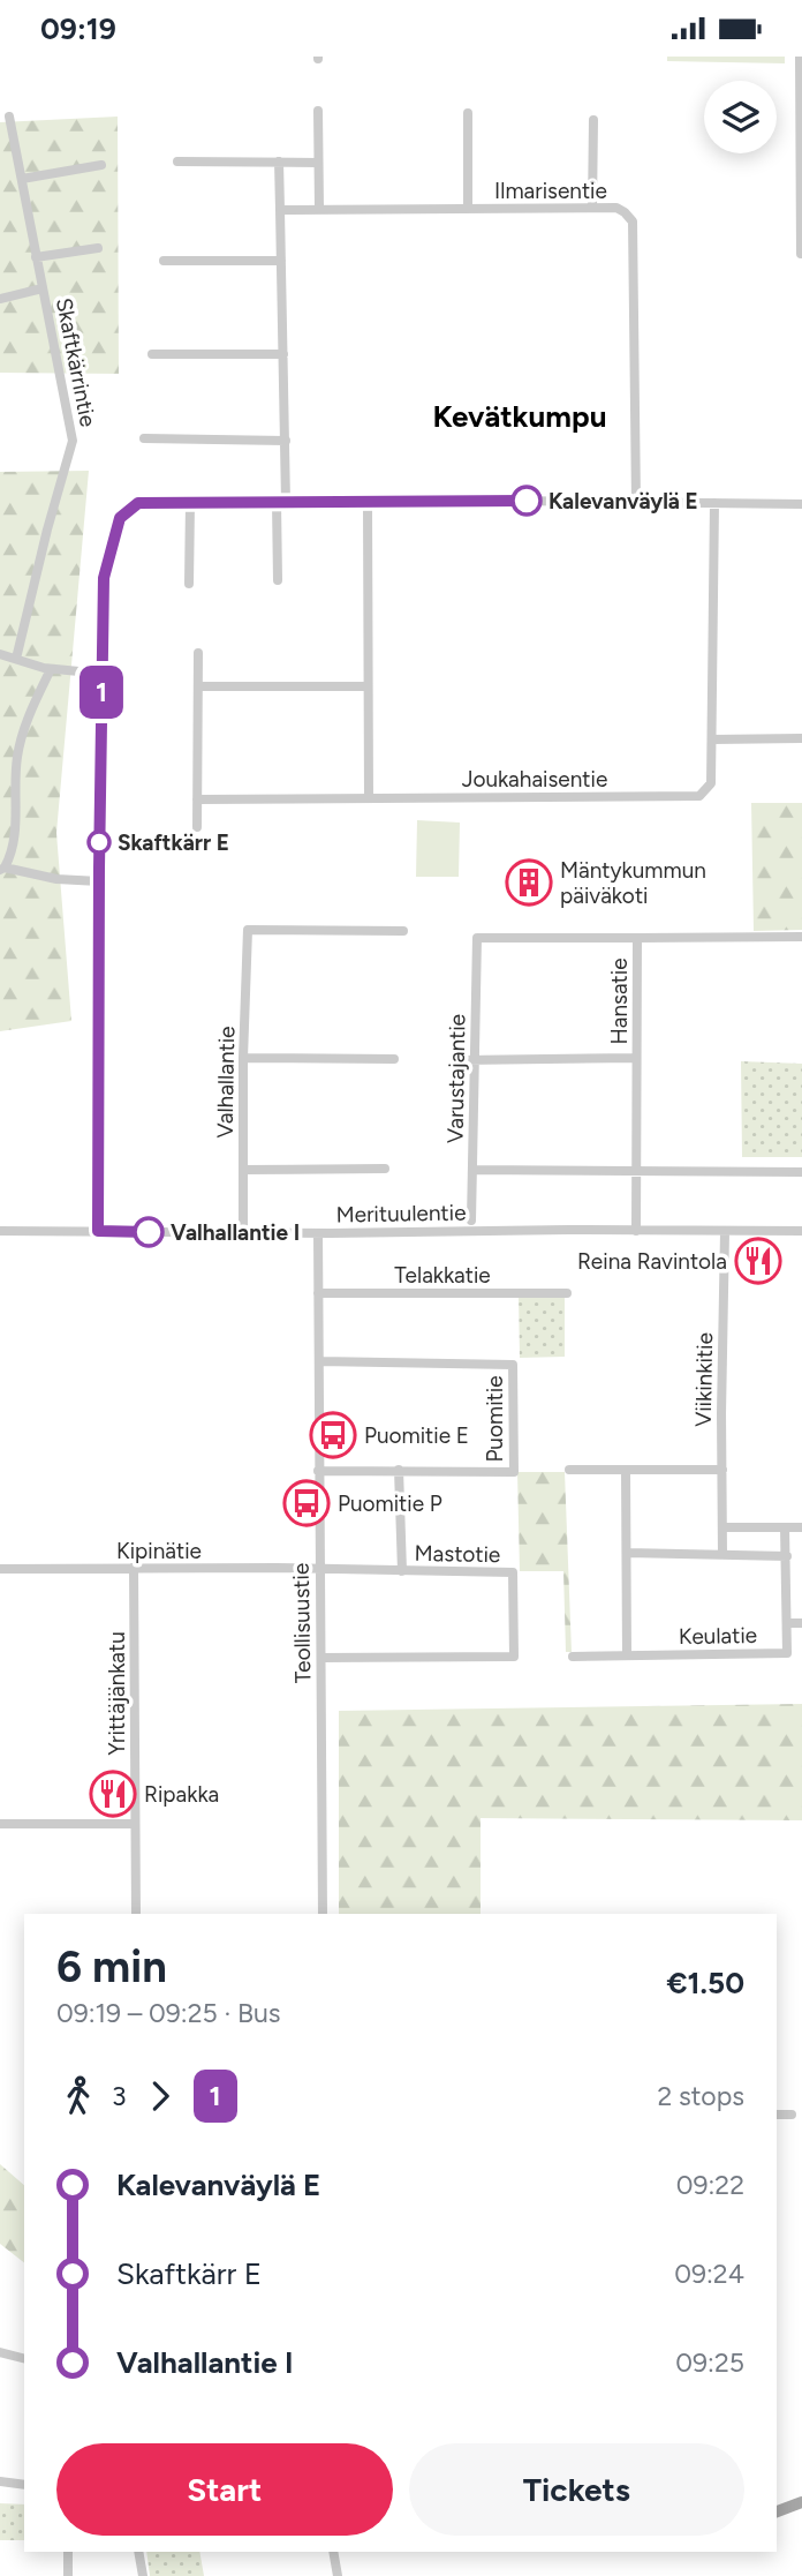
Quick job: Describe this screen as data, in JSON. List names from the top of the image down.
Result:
{
  "streets": {
    "street": [
      "Ilmarisentie",
      "Skaftkärrintie",
      "Joukahaisentie",
      "Hansatie",
      "Varustajantie",
      "Valhallantie",
      "Merituulentie",
      "Telakkatie",
      "Viikinkitie",
      "Puomitie",
      "Kipinätie",
      "Mastotie",
      "Teollisuustie",
      "Keulatie",
      "Yrittäjänkatu"
    ]
  },
  "crossings": [
    ["Hansatie", "Varustajantie"],
    ["Hansatie", "Merituulentie"],
    ["Valhallantie", "Merituulentie"],
    ["Merituulentie", "Viikinkitie"],
    ["Merituulentie", "Teollisuustie"],
    ["Telakkatie", "Teollisuustie"],
    ["Puomitie", "Teollisuustie"],
    ["Kipinätie", "Mastotie"],
    ["Kipinätie", "Teollisuustie"],
    ["Kipinätie", "Yrittäjänkatu"],
    ["Mastotie", "Teollisuustie"]
  ],
  "districts": ["Kevätkumpu"],
  "places": {
    "other": ["Kalevanväylä E", "Skaftkärr E", "Valhallantie I"],
    "building": ["Mäntykummun päiväkoti"],
    "restaurant": ["Reina Ravintola", "Ripakka"],
    "bus stop": ["Puomitie E", "Puomitie P"]
  },
  "lines": ["bus line 1"],
  "page": {
    "status": "09:19",
    "on_map": "1",
    "heading": ["6 min", "09:19 – 09:25 · Bus", "€1.50"],
    "legs": ["3", "1", "2 stops"],
    "list": [
      {
        "name": "Kalevanväylä E",
        "value": "09:22"
      },
      {
        "name": "Skaftkärr E",
        "value": "09:24"
      },
      {
        "name": "Valhallantie I",
        "value": "09:25"
      }
    ],
    "buttons": ["Start", "Tickets"]
  }
}
